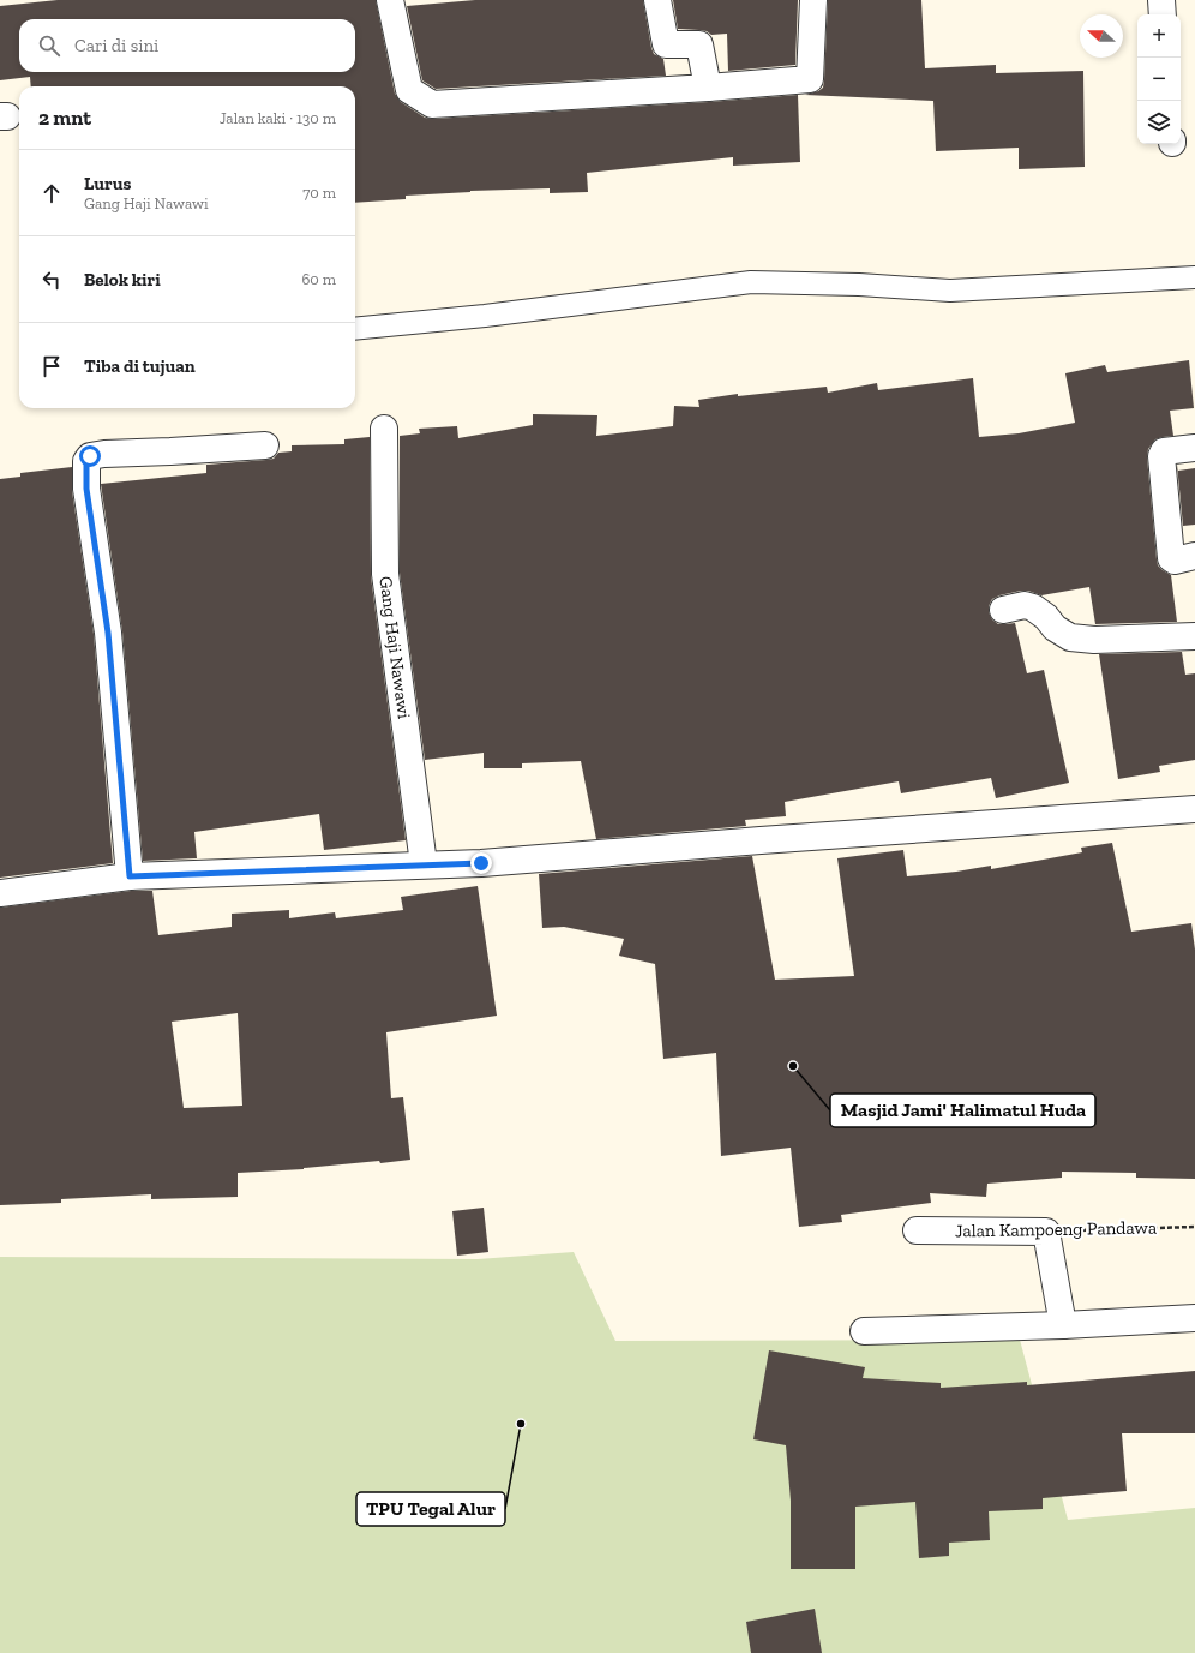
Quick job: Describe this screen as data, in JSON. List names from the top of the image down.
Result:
{
  "streets": {
    "street": ["Gang Haji Nawawi", "Jalan Kampoeng Pandawa"]
  },
  "places": ["Masjid Jami' Halimatul Huda", "TPU Tegal Alur"],
  "north": "left",
  "page": {
    "map_buttons": ["+", "−"],
    "search": "Cari di sini",
    "heading": ["2 mnt", "Jalan kaki · 130 m"],
    "list": [
      ["Lurus", "Gang Haji Nawawi", "70 m"],
      ["Belok kiri", "60 m"],
      "Tiba di tujuan"
    ]
  }
}
